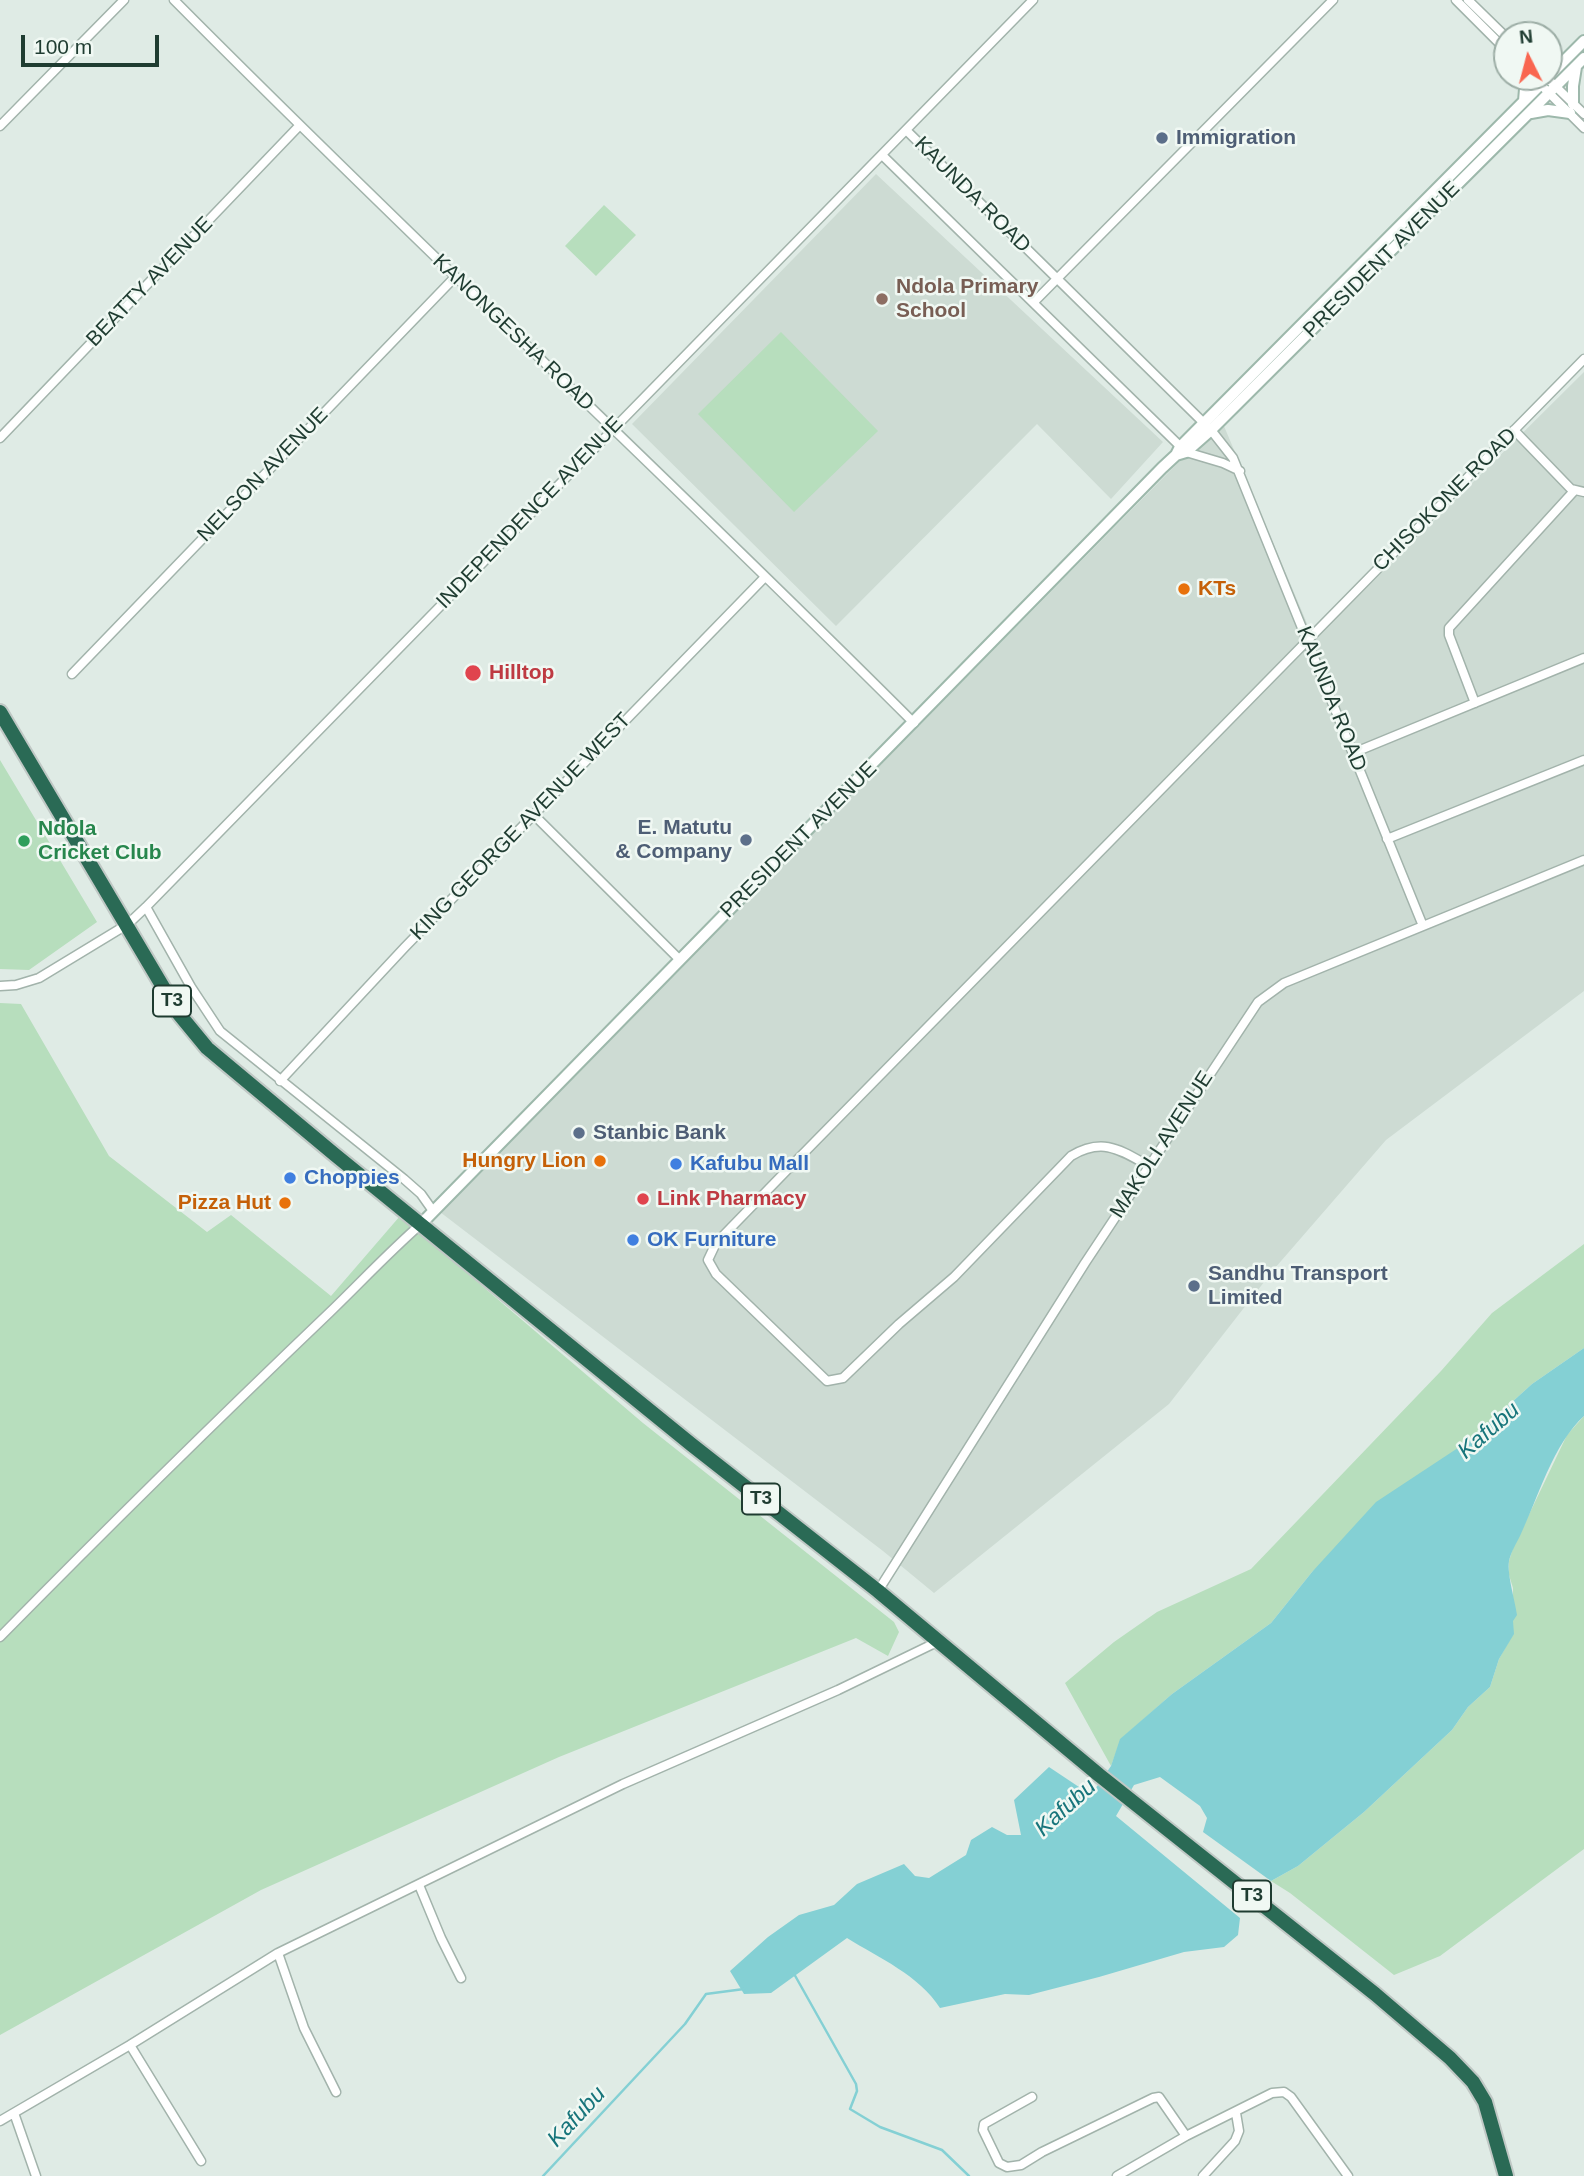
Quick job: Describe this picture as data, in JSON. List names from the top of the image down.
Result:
{
  "streets": {
    "highway": ["T3"],
    "main road": ["PRESIDENT AVENUE"],
    "street": [
      "KAUNDA ROAD",
      "BEATTY AVENUE",
      "KANONGESHA ROAD",
      "NELSON AVENUE",
      "CHISOKONE ROAD",
      "INDEPENDENCE AVENUE",
      "KING GEORGE AVENUE WEST",
      "MAKOLI AVENUE"
    ]
  },
  "crossings": [
    ["KAUNDA ROAD", "PRESIDENT AVENUE"],
    ["KAUNDA ROAD", "CHISOKONE ROAD"],
    ["KAUNDA ROAD", "INDEPENDENCE AVENUE"],
    ["KAUNDA ROAD", "MAKOLI AVENUE"],
    ["PRESIDENT AVENUE", "KANONGESHA ROAD"],
    ["PRESIDENT AVENUE", "T3"],
    ["BEATTY AVENUE", "KANONGESHA ROAD"],
    ["KANONGESHA ROAD", "NELSON AVENUE"],
    ["KANONGESHA ROAD", "INDEPENDENCE AVENUE"],
    ["KANONGESHA ROAD", "KING GEORGE AVENUE WEST"],
    ["CHISOKONE ROAD", "MAKOLI AVENUE"],
    ["INDEPENDENCE AVENUE", "T3"],
    ["T3", "MAKOLI AVENUE"]
  ],
  "water": ["Kafubu"],
  "places": [
    "Immigration",
    "Ndola Primary School",
    "KTs",
    "Hilltop",
    "E. Matutu & Company",
    "Ndola Cricket Club",
    "Stanbic Bank",
    "Hungry Lion",
    "Kafubu Mall",
    "Choppies",
    "Link Pharmacy",
    "Pizza Hut",
    "OK Furniture",
    "Sandhu Transport Limited"
  ],
  "scale_bar": "100 m",
  "north": "top"
}
